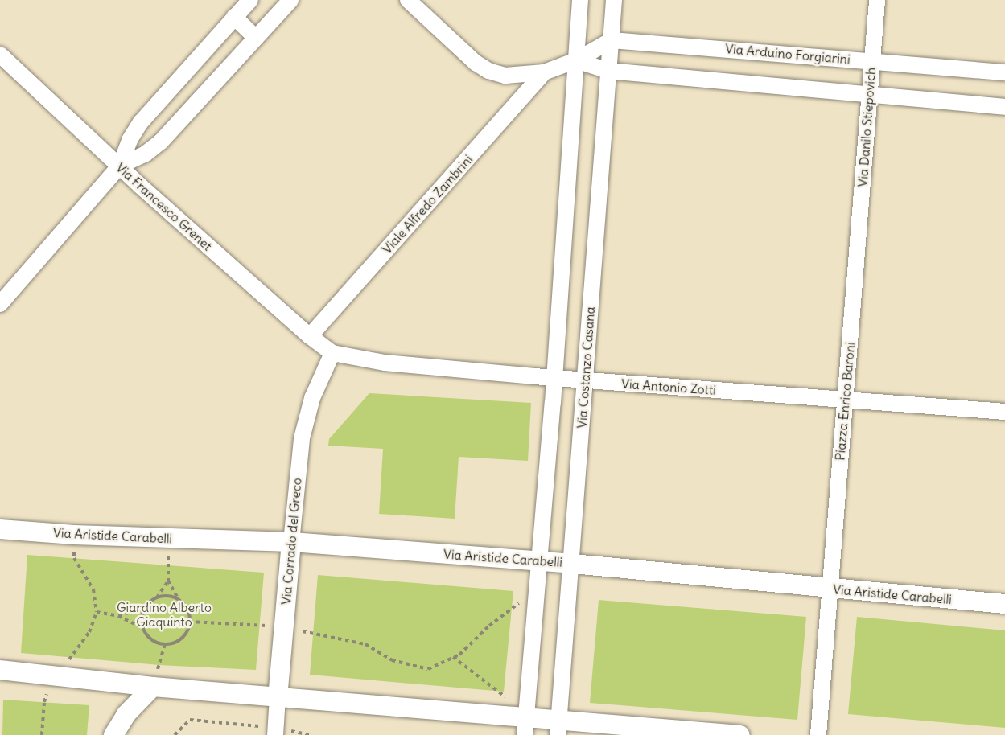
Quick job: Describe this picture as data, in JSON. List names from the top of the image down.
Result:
{
  "streets": {
    "street": [
      "Via Arduino Forgiarini",
      "Via Danilo Stiepovich",
      "Viale Alfredo Zambrini",
      "Via Francesco Grenet",
      "Via Costanzo Casana",
      "Via Antonio Zotti",
      "Piazza Enrico Baroni",
      "Via Aristide Carabelli",
      "Via Corrado del Greco"
    ]
  },
  "crossings": [
    ["Via Arduino Forgiarini", "Via Danilo Stiepovich"],
    ["Via Arduino Forgiarini", "Via Costanzo Casana"],
    ["Via Danilo Stiepovich", "Piazza Enrico Baroni"],
    ["Viale Alfredo Zambrini", "Via Francesco Grenet"],
    ["Via Francesco Grenet", "Via Antonio Zotti"],
    ["Via Francesco Grenet", "Via Corrado del Greco"],
    ["Via Costanzo Casana", "Via Antonio Zotti"],
    ["Via Costanzo Casana", "Via Aristide Carabelli"],
    ["Via Antonio Zotti", "Piazza Enrico Baroni"],
    ["Via Antonio Zotti", "Via Corrado del Greco"],
    ["Piazza Enrico Baroni", "Via Aristide Carabelli"],
    ["Via Aristide Carabelli", "Via Corrado del Greco"]
  ],
  "parks": ["Giardino Alberto Giaquinto"]
}
